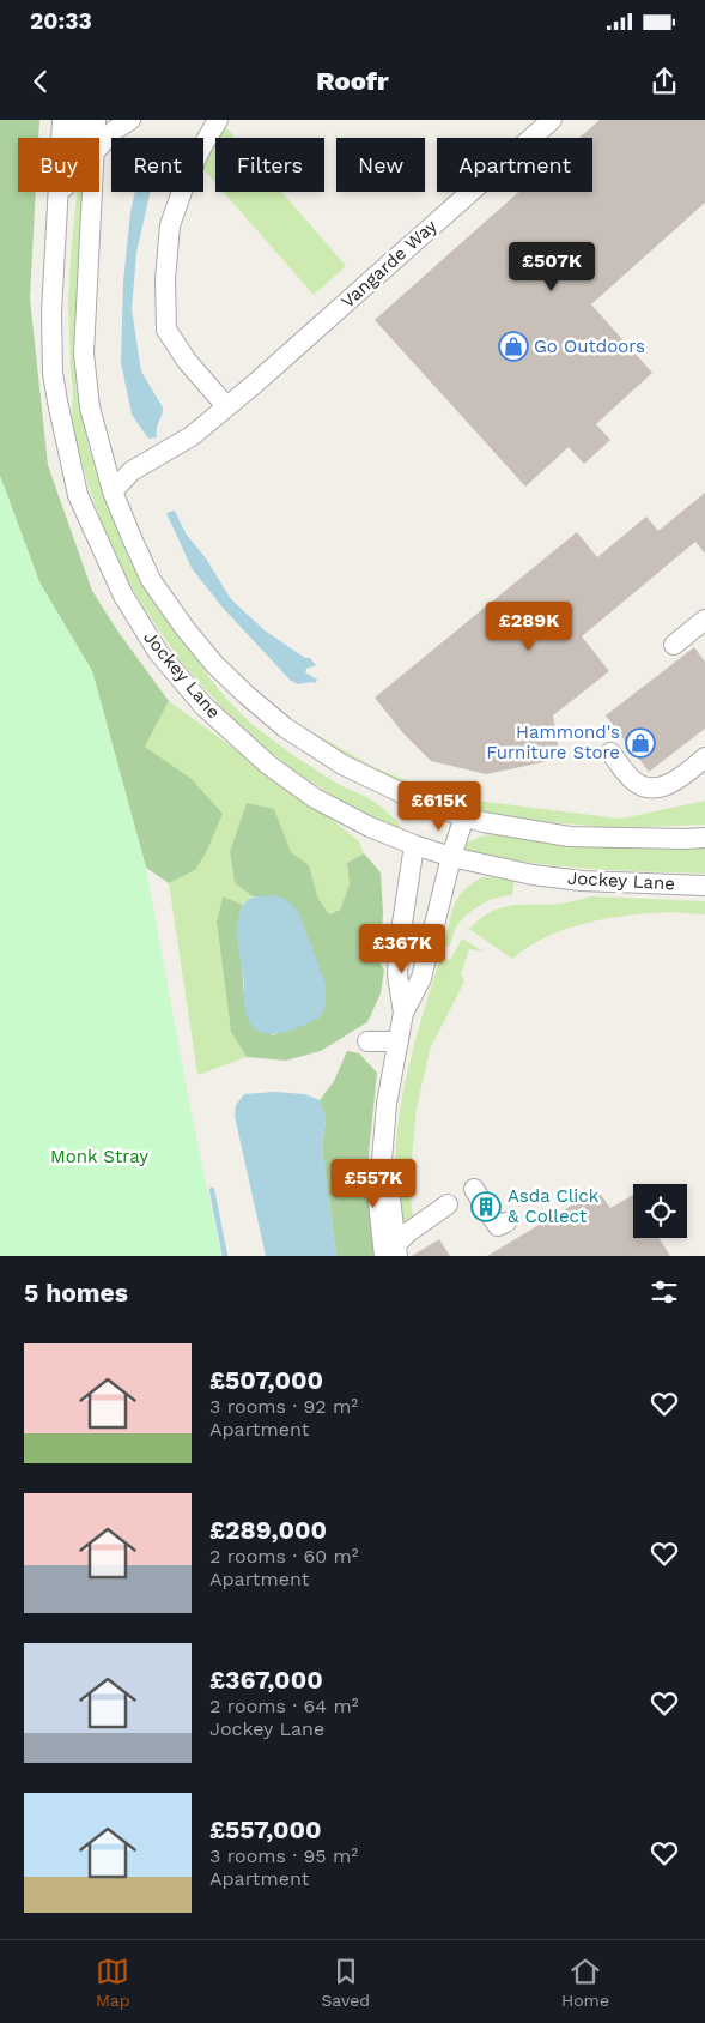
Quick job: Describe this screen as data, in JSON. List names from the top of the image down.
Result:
{
  "streets": {
    "street": ["Vangarde Way", "Jockey Lane"]
  },
  "crossings": [
    ["Vangarde Way", "Jockey Lane"]
  ],
  "parks": ["Monk Stray"],
  "places": {
    "shop": ["Go Outdoors", "Hammond's Furniture Store"],
    "building": ["Asda Click & Collect"]
  },
  "page": {
    "status": "20:33",
    "header": "Roofr",
    "chip": [
      "Buy",
      "Rent",
      "Filters",
      "New",
      "Apartment"
    ],
    "price": [
      "£507K",
      "£289K",
      "£615K",
      "£367K",
      "£557K"
    ],
    "heading": "5 homes",
    "list": [
      {
        "name": "£507,000",
        "note": "3 rooms · 92 m² · Apartment"
      },
      {
        "name": "£289,000",
        "note": "2 rooms · 60 m² · Apartment"
      },
      {
        "name": "£367,000",
        "note": "2 rooms · 64 m² · Jockey Lane"
      },
      {
        "name": "£557,000",
        "note": "3 rooms · 95 m² · Apartment"
      }
    ],
    "tabs": ["Map", "Saved", "Home"]
  }
}
